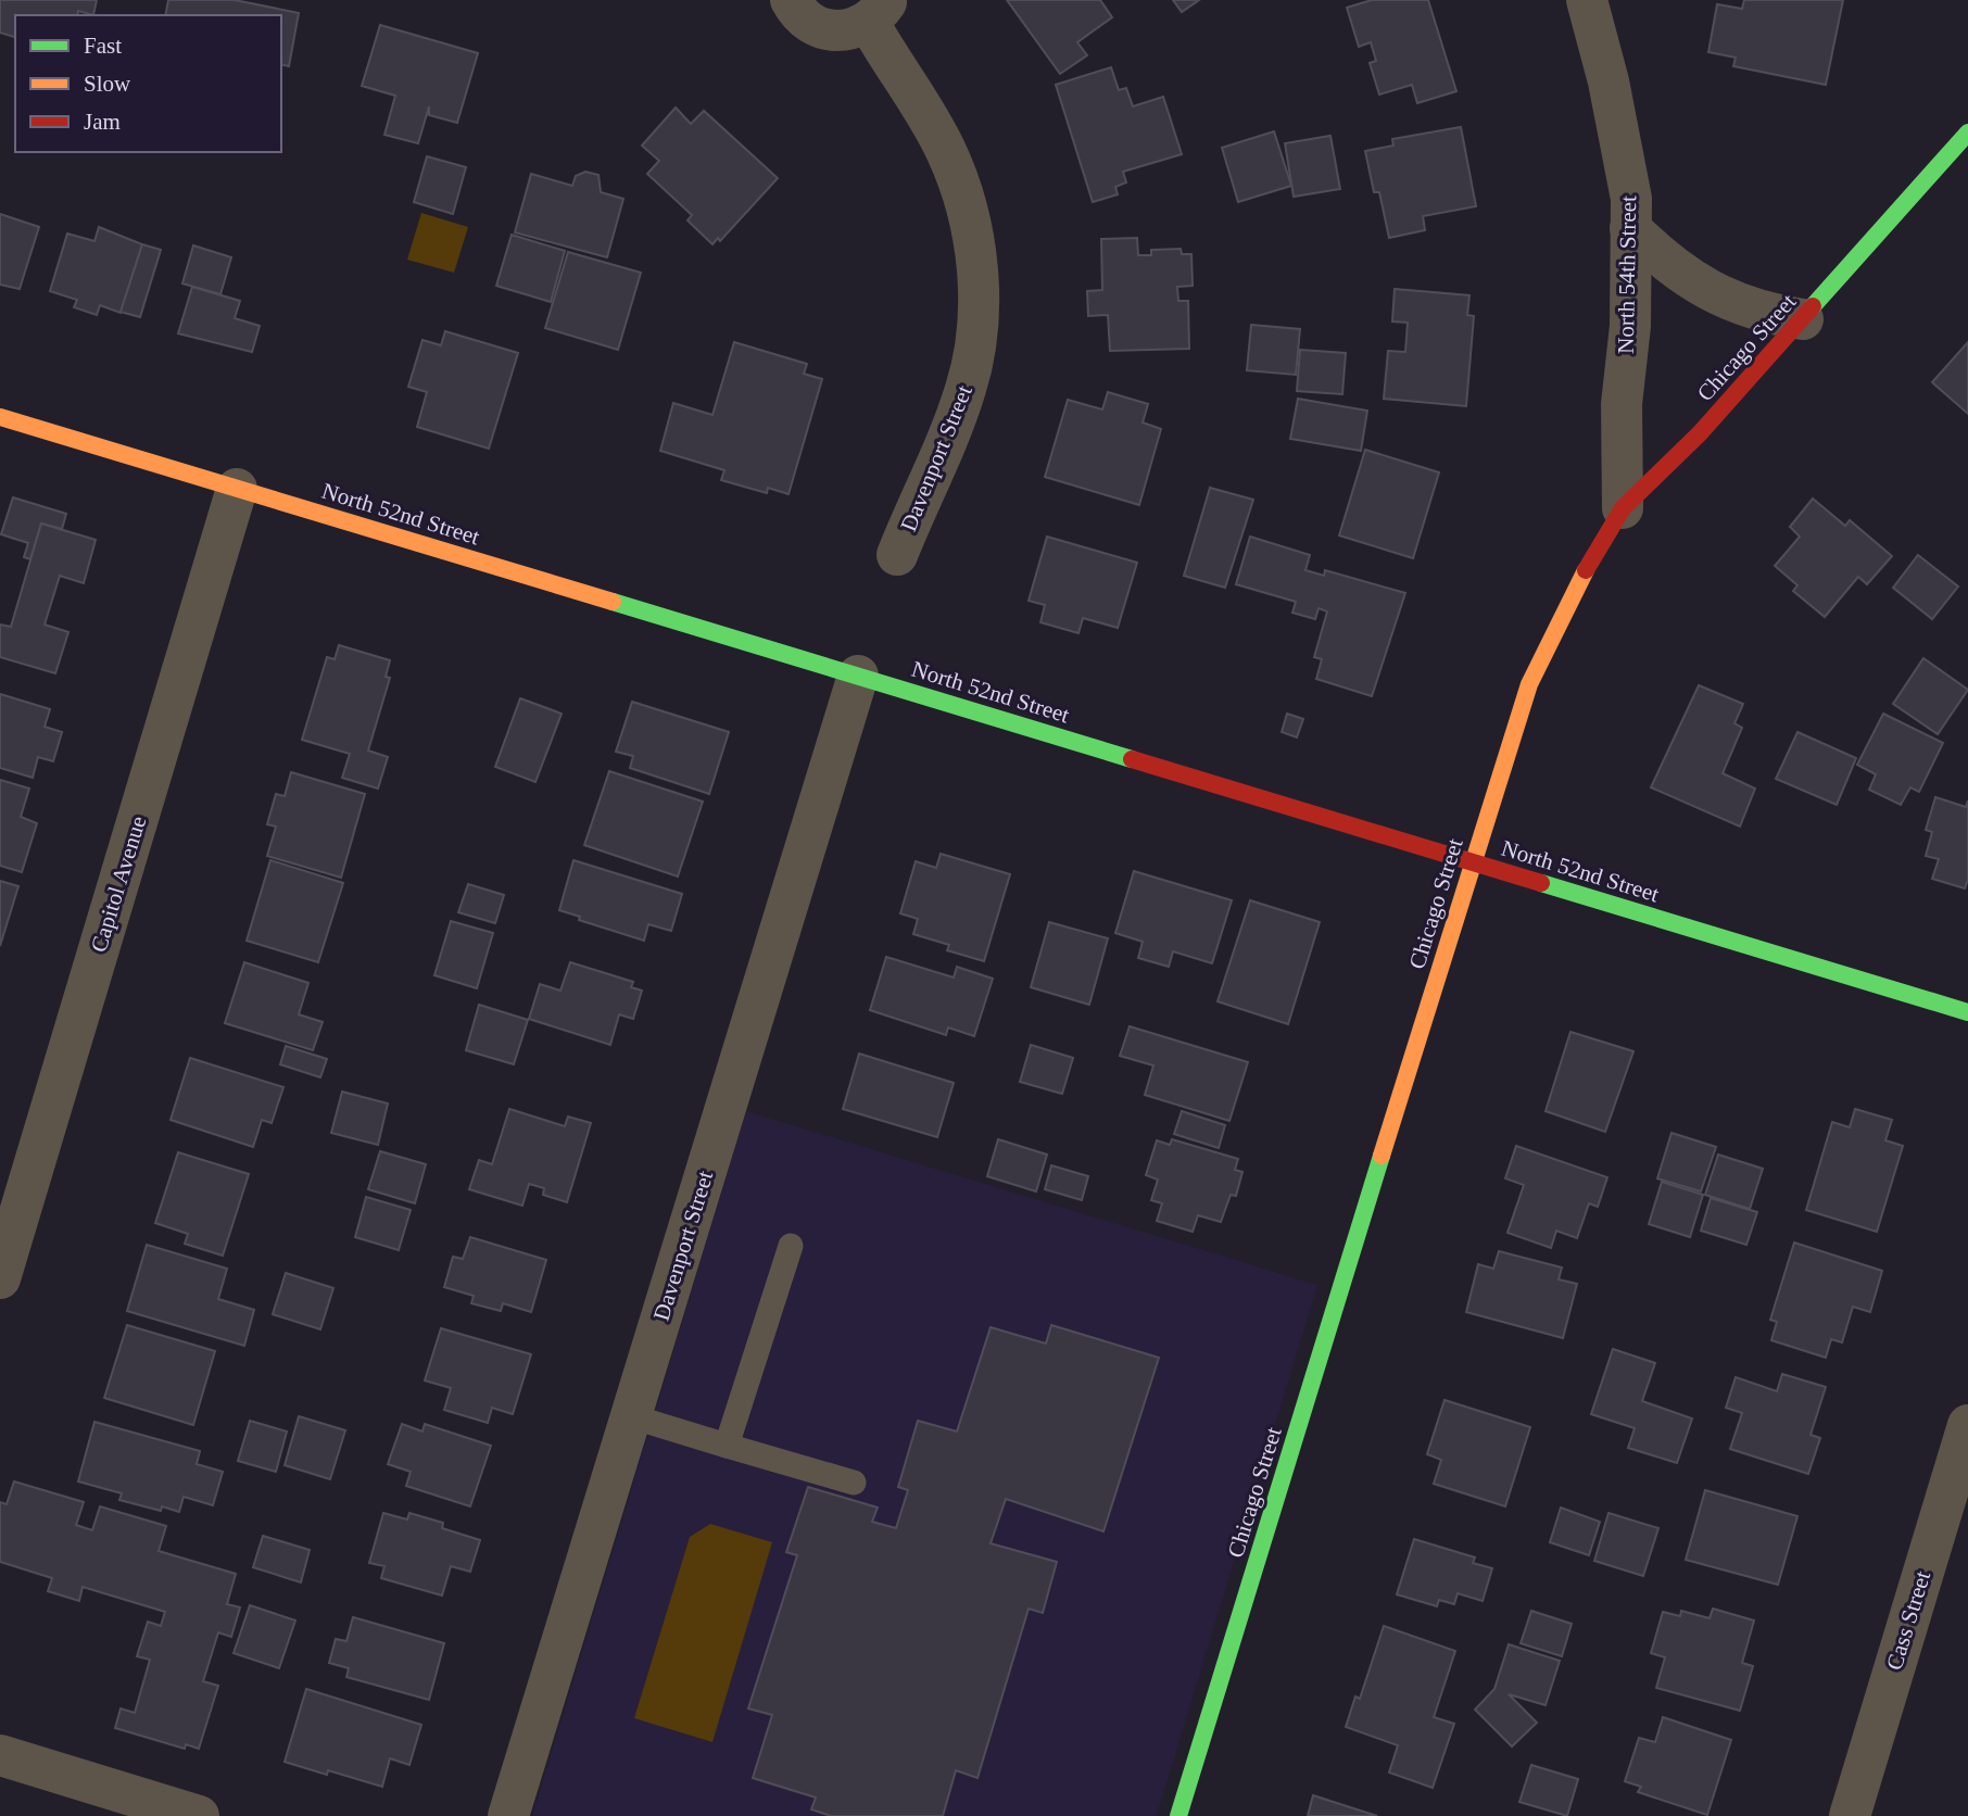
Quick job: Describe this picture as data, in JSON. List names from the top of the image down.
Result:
{
  "streets": {
    "street": [
      "North 54th Street",
      "Chicago Street",
      "Davenport Street",
      "North 52nd Street",
      "Capitol Avenue",
      "Cass Street"
    ]
  },
  "crossings": [
    ["North 54th Street", "Chicago Street"],
    ["Chicago Street", "North 52nd Street"],
    ["Davenport Street", "North 52nd Street"],
    ["North 52nd Street", "Capitol Avenue"]
  ],
  "legend": ["Fast", "Slow", "Jam"]
}
